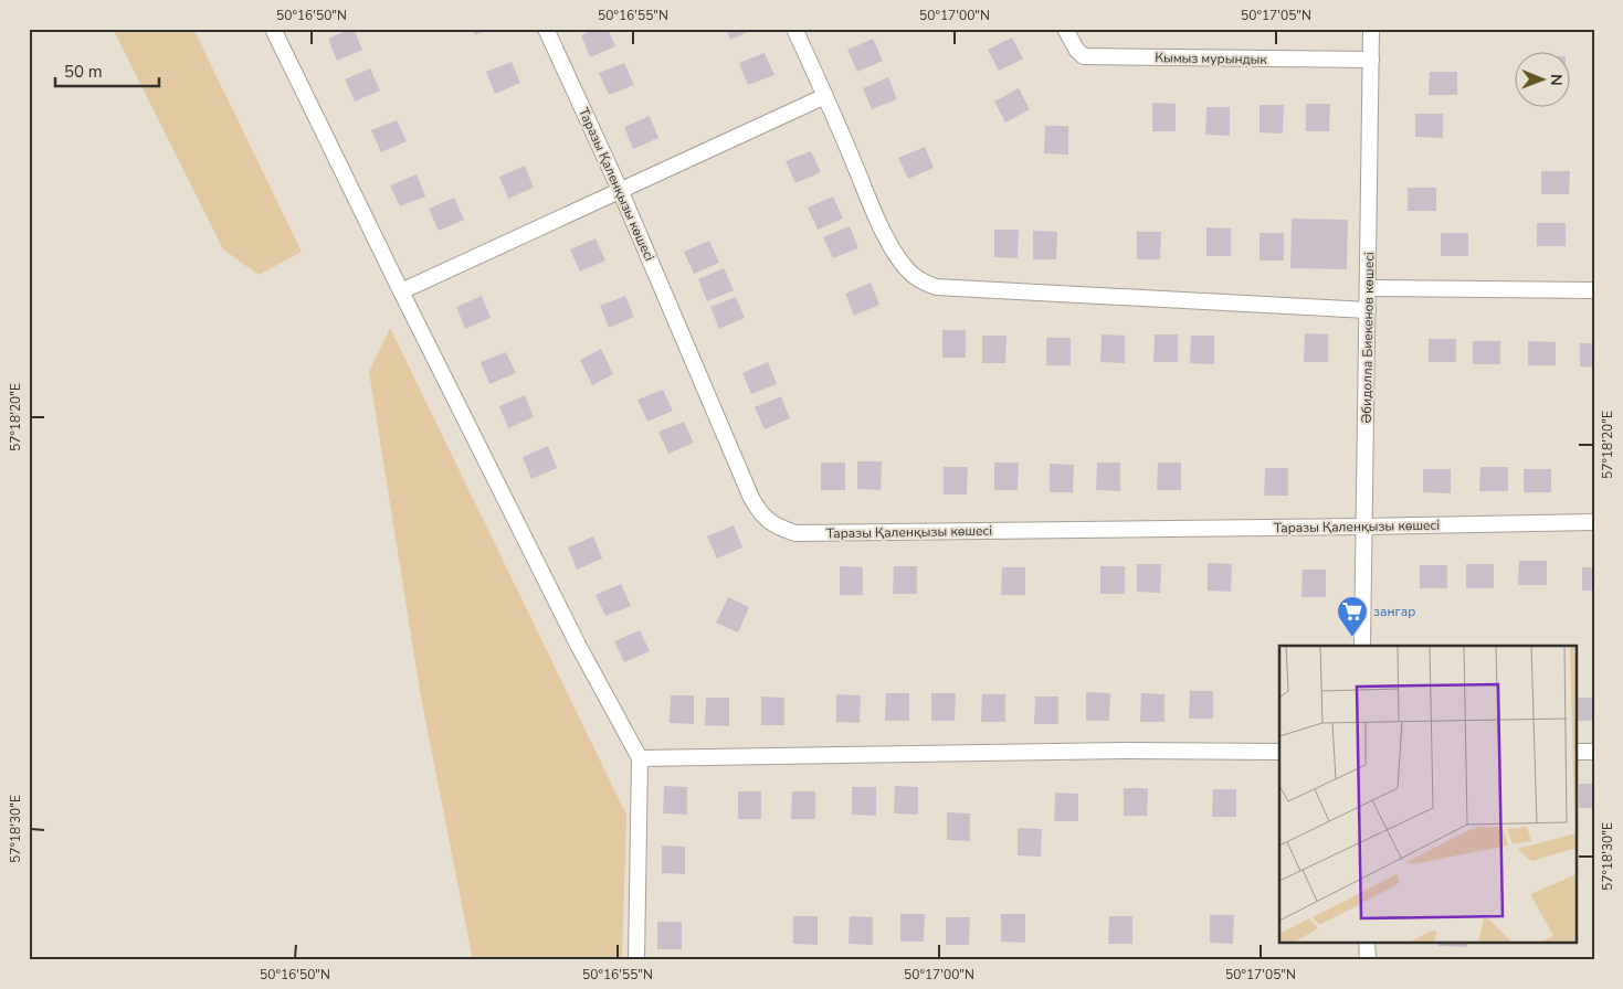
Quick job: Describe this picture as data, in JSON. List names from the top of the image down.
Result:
{
  "streets": {
    "street": ["Кымыз мурындык", "Таразы Қаленқызы көшесі", "Әбидолла Биекенов көшесі"]
  },
  "crossings": [
    ["Кымыз мурындык", "Әбидолла Биекенов көшесі"],
    ["Таразы Қаленқызы көшесі", "Әбидолла Биекенов көшесі"]
  ],
  "places": {
    "supermarket": ["зангар"]
  },
  "scale_bar": "50 m",
  "north": "right",
  "coordinates": [
    "50°16'50\"N",
    "50°16'55\"N",
    "50°17'00\"N",
    "50°17'05\"N",
    "57°18'20\"E",
    "57°18'30\"E"
  ]
}
